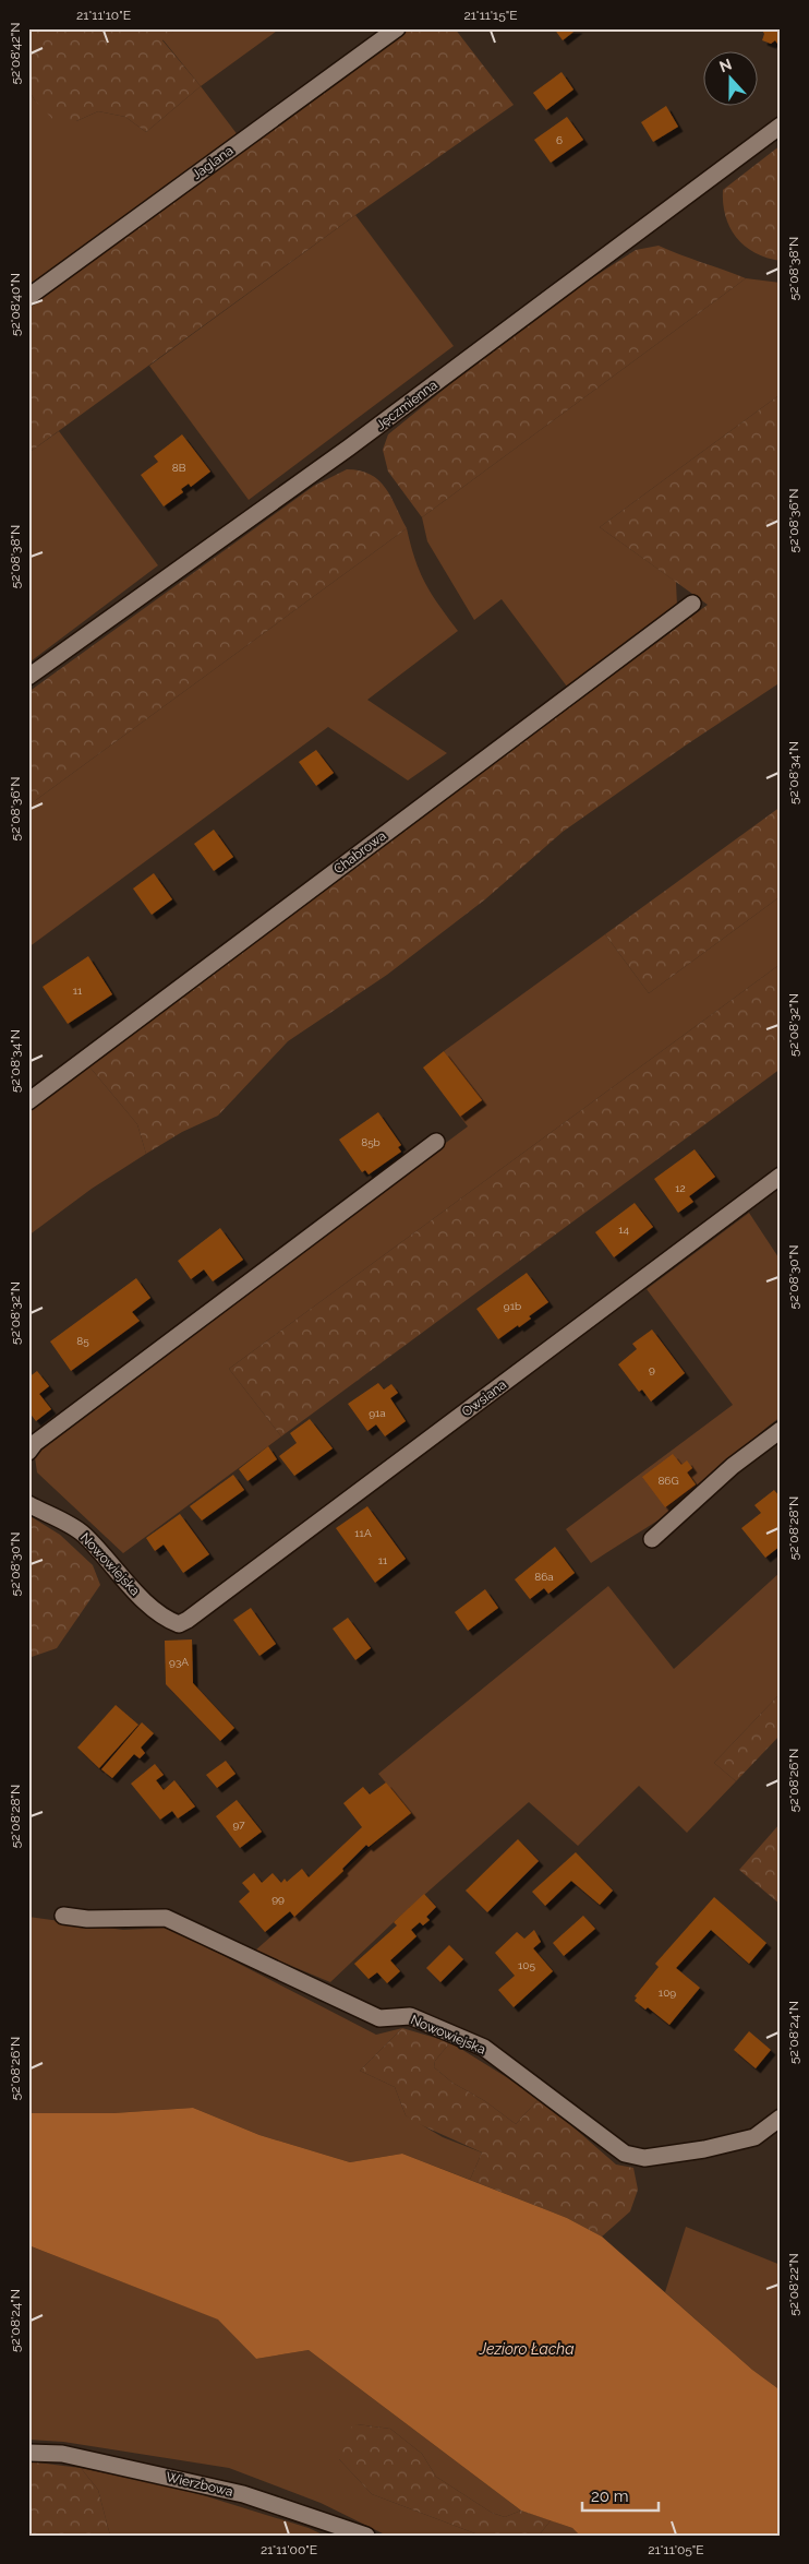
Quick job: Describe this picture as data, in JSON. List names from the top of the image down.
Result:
{
  "streets": {
    "street": [
      "Jaglana",
      "Jęczmienna",
      "Chabrowa",
      "Owsiana",
      "Nowowiejska",
      "Wierzbowa"
    ]
  },
  "crossings": [
    ["Owsiana", "Nowowiejska"]
  ],
  "water": ["Jezioro Łacha"],
  "house_numbers": [
    "6",
    "8B",
    "11",
    "85b",
    "12",
    "14",
    "91b",
    "85",
    "9",
    "91a",
    "86G",
    "11A",
    "11",
    "86a",
    "93A",
    "97",
    "99",
    "105",
    "109"
  ],
  "scale_bar": "20 m",
  "north": "top",
  "coordinates": [
    "21°11'10\"E",
    "21°11'15\"E",
    "52°08'42\"N",
    "52°08'38\"N",
    "52°08'40\"N",
    "52°08'36\"N",
    "52°08'34\"N",
    "52°08'32\"N",
    "52°08'30\"N",
    "52°08'28\"N",
    "52°08'26\"N",
    "52°08'24\"N",
    "52°08'22\"N",
    "21°11'00\"E",
    "21°11'05\"E"
  ]
}
